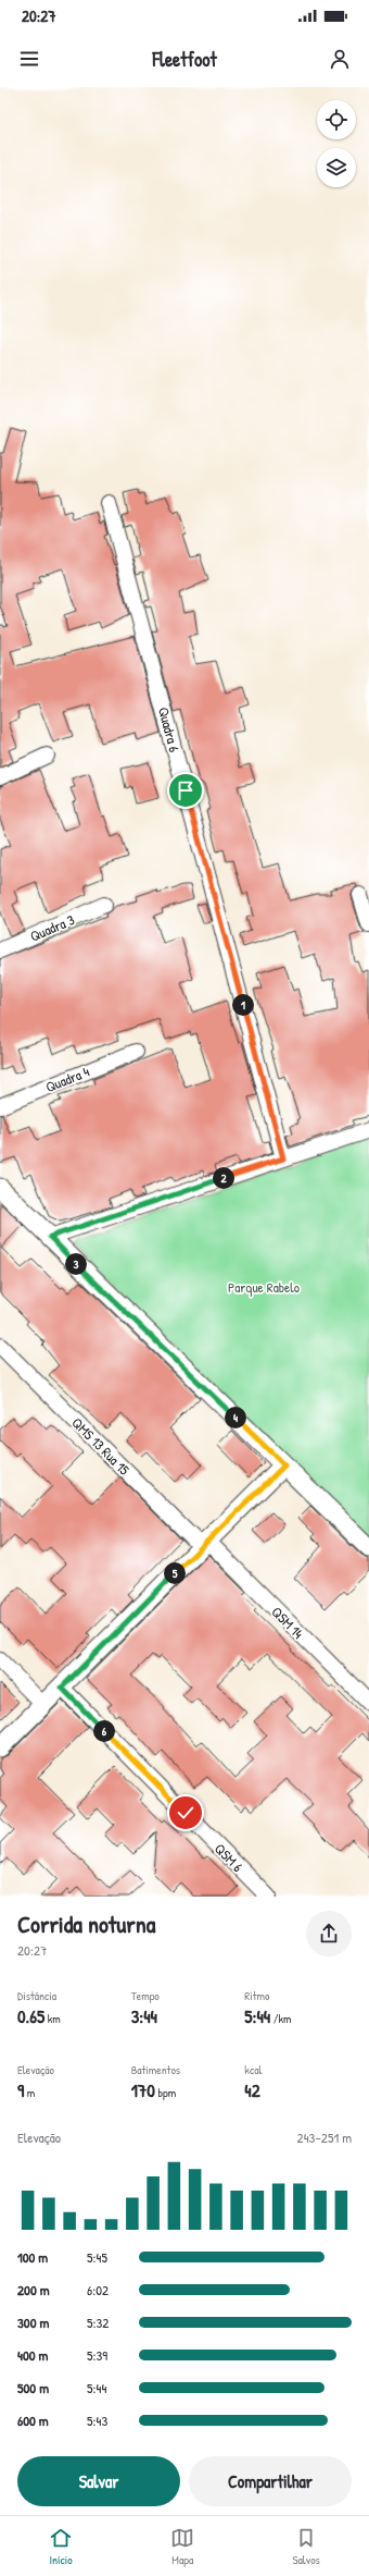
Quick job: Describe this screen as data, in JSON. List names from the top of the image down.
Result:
{
  "streets": {
    "street": [
      "Quadra 6",
      "Quadra 3",
      "Quadra 4",
      "QMS 13 Rua 15",
      "QSM 14",
      "QSM 6"
    ]
  },
  "crossings": [
    ["QMS 13 Rua 15", "QSM 14"]
  ],
  "parks": ["Parque Rabelo"],
  "page": {
    "status": "20:27",
    "header": "Fleetfoot",
    "pins": [
      "1",
      "2",
      "3",
      "4",
      "5",
      "6"
    ],
    "heading": ["Corrida noturna", "20:27"],
    "stats": [
      ["Distância", "0.65 km"],
      ["Tempo", "3:44"],
      ["Ritmo", "5:44 /km"],
      ["Elevação", "9 m"],
      ["Batimentos", "170 bpm"],
      ["kcal", "42"]
    ],
    "chart": ["Elevação", "243–251 m"],
    "list": [
      {
        "name": "100 m",
        "note": "5:45"
      },
      {
        "name": "200 m",
        "note": "6:02"
      },
      {
        "name": "300 m",
        "note": "5:32"
      },
      {
        "name": "400 m",
        "note": "5:39"
      },
      {
        "name": "500 m",
        "note": "5:44"
      },
      {
        "name": "600 m",
        "note": "5:43"
      }
    ],
    "buttons": ["Salvar", "Compartilhar"],
    "tabs": ["Início", "Mapa", "Salvos"]
  }
}
